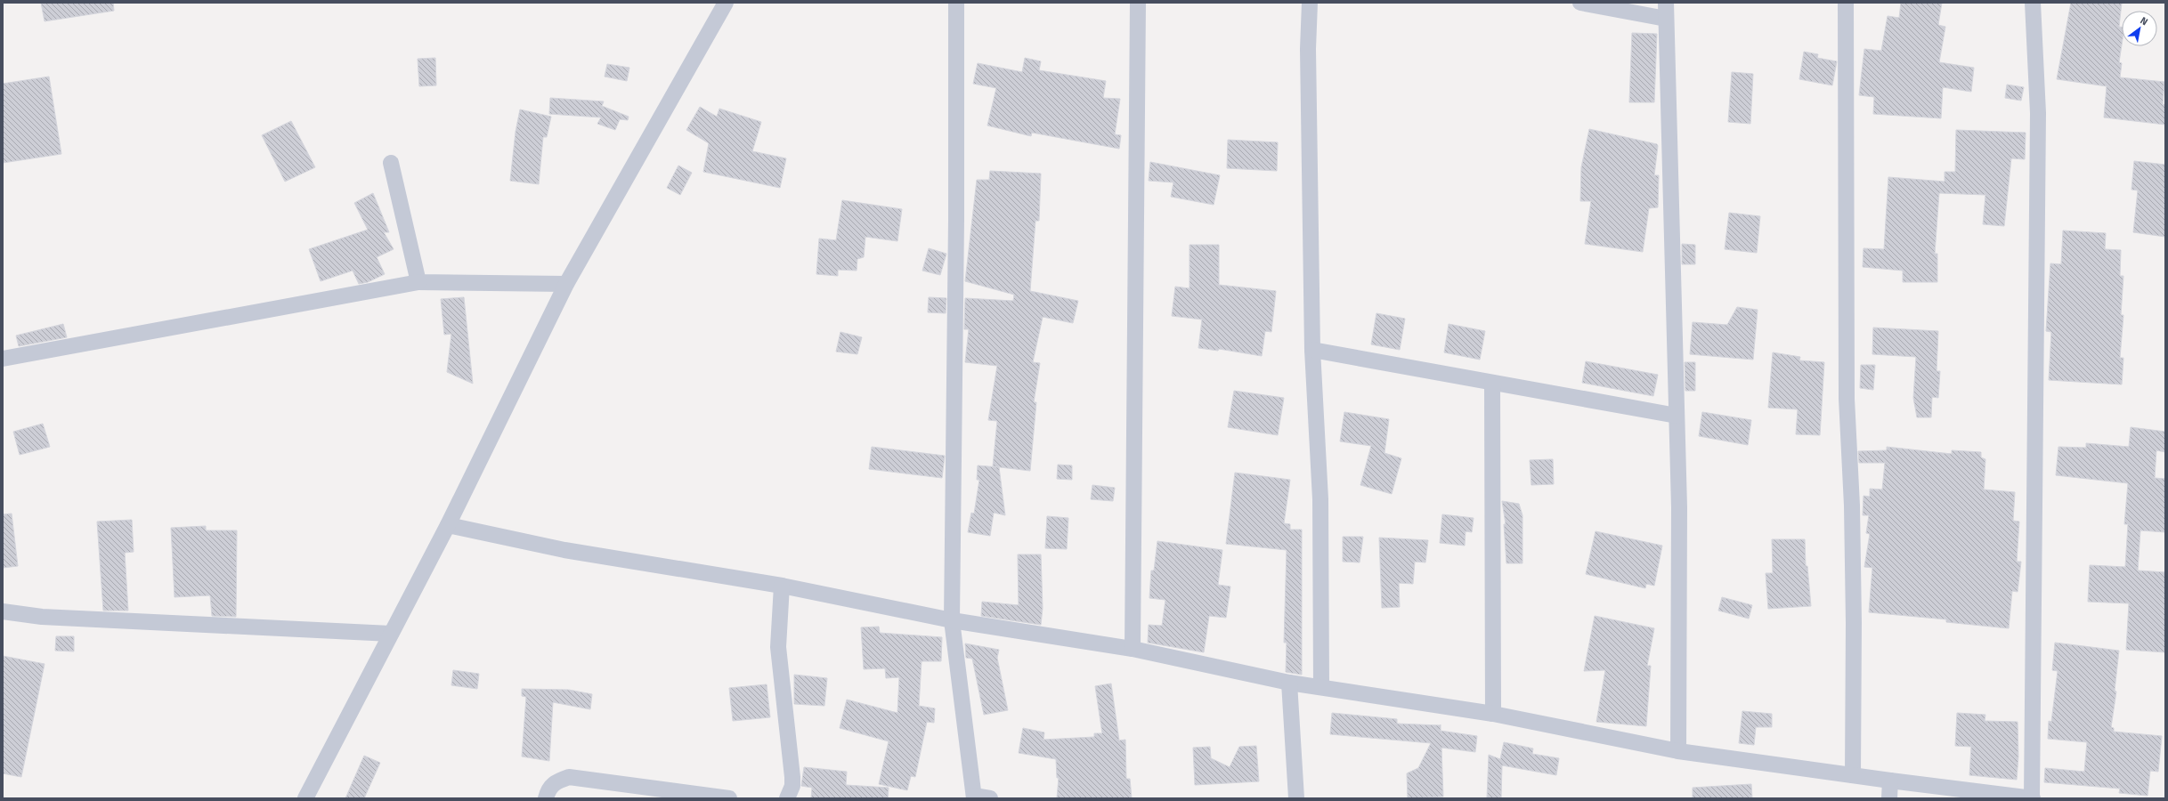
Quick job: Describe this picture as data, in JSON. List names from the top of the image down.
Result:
{
  "north": "top right"
}
